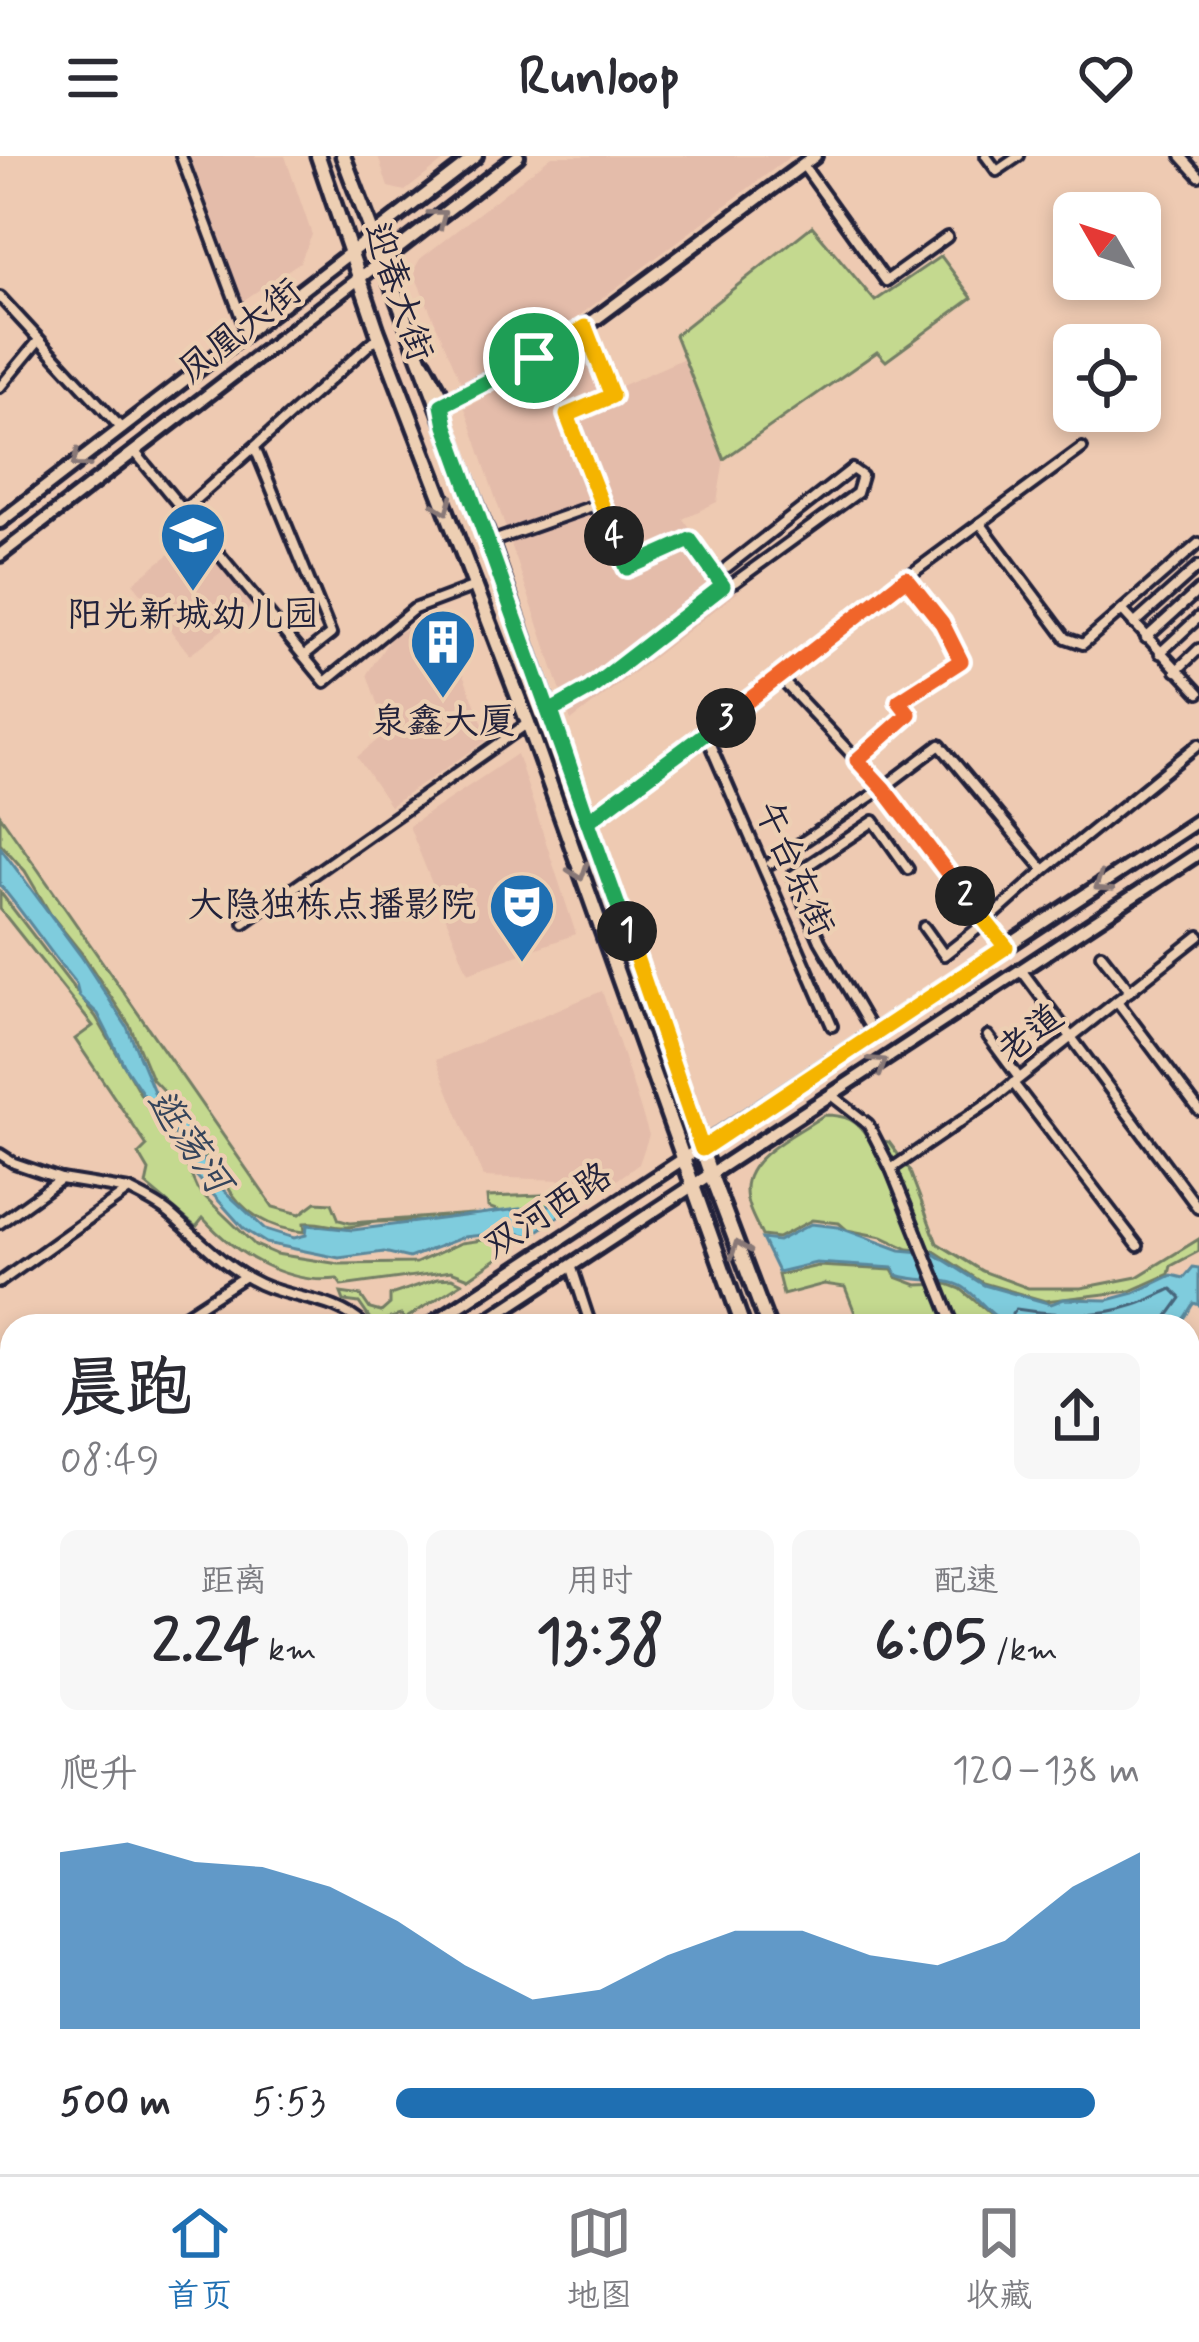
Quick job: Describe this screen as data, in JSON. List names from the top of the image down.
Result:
{
  "streets": {
    "main road": ["迎春大街"],
    "street": [
      "凤凰大街",
      "午台东街",
      "老道",
      "双河西路"
    ]
  },
  "crossings": [
    ["迎春大街", "凤凰大街"],
    ["迎春大街", "双河西路"]
  ],
  "water": ["逛荡河"],
  "places": {
    "school or university": ["阳光新城幼儿园"],
    "building": ["泉鑫大厦"],
    "theatre": ["大隐独栋点播影院"]
  },
  "north": "top left",
  "page": {
    "header": "Runloop",
    "pins": [
      "4",
      "3",
      "2",
      "1"
    ],
    "heading": ["晨跑", "08:49"],
    "stats": [
      ["距离", "2.24 km"],
      ["用时", "13:38"],
      ["配速", "6:05 /km"]
    ],
    "chart": ["爬升", "120–138 m"],
    "list": [
      {
        "name": "500 m",
        "note": "5:53"
      }
    ],
    "tabs": ["首页", "地图", "收藏"]
  }
}
